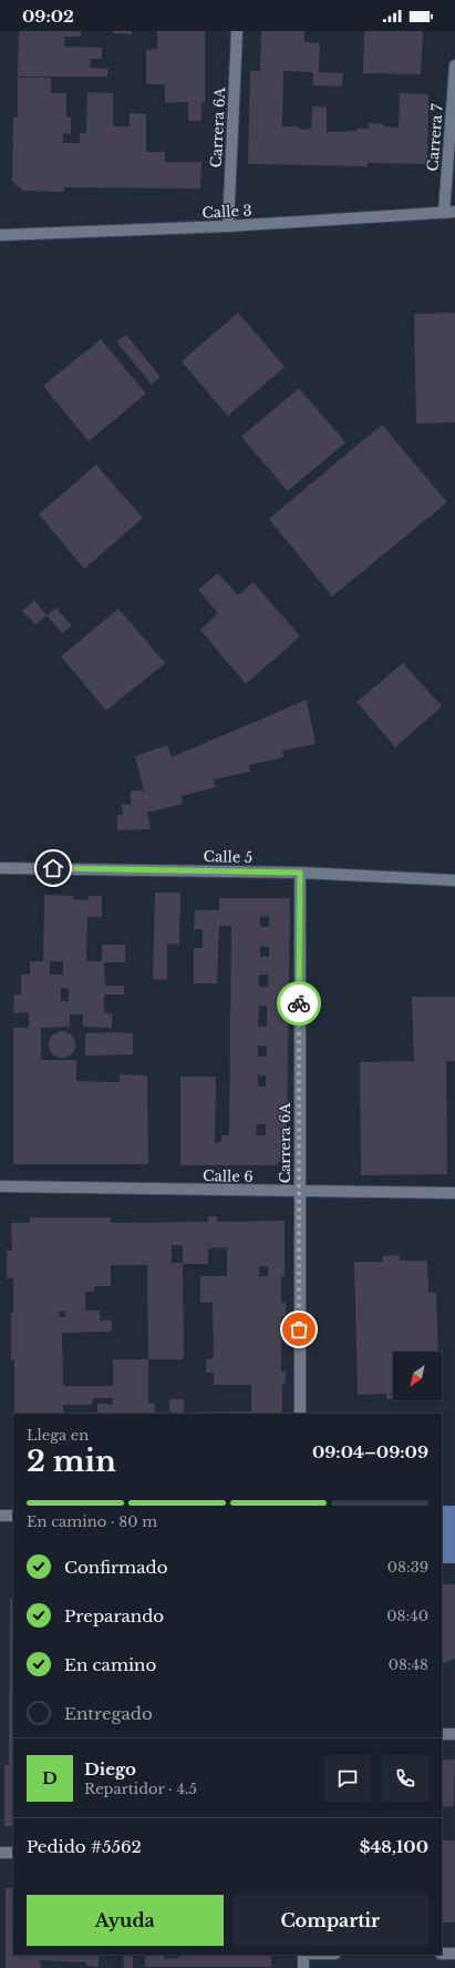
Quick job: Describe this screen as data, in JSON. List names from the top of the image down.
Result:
{
  "streets": {
    "street": [
      "Carrera 6A",
      "Carrera 7",
      "Calle 3",
      "Calle 5",
      "Calle 6"
    ]
  },
  "crossings": [
    ["Carrera 6A", "Calle 3"],
    ["Carrera 6A", "Calle 5"],
    ["Carrera 6A", "Calle 6"],
    ["Carrera 7", "Calle 3"]
  ],
  "north": "bottom left",
  "page": {
    "status": "09:02",
    "heading": ["2 min", "Llega en", "09:04–09:09"],
    "panel": [
      "Diego",
      "Repartidor · 4.5",
      "Pedido #5562",
      "$48,100"
    ],
    "bar": "En camino · 80 m",
    "list": [
      ["Confirmado", "08:39"],
      ["Preparando", "08:40"],
      ["En camino", "08:48"],
      "Entregado"
    ],
    "round": "D",
    "buttons": ["Ayuda", "Compartir"]
  }
}
